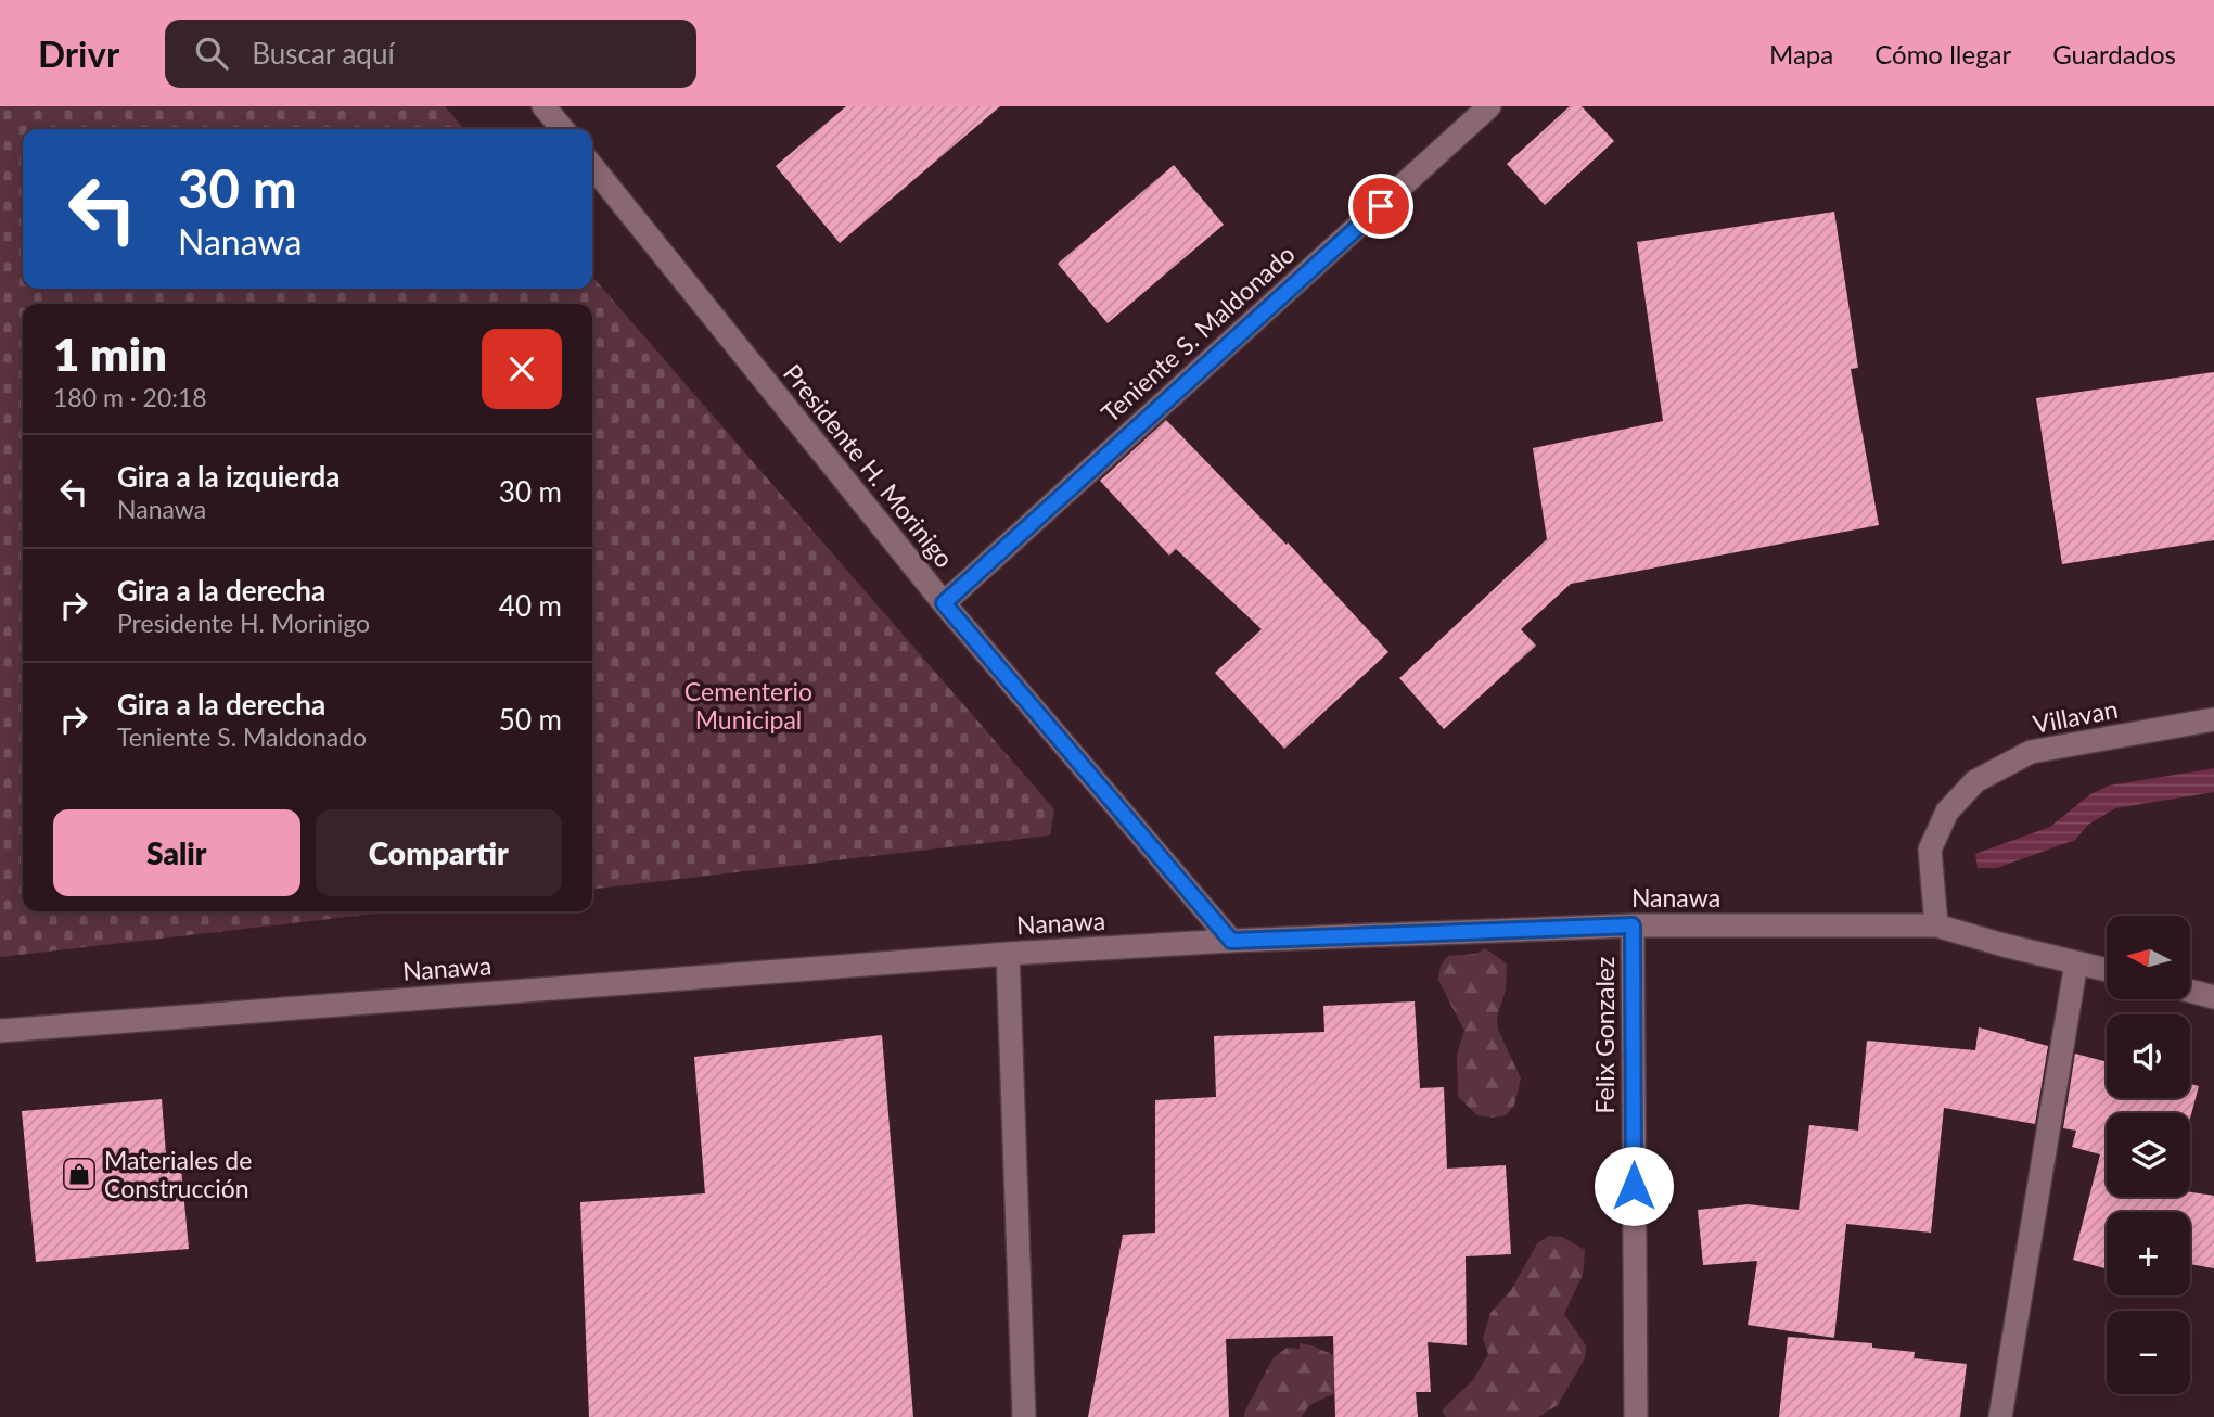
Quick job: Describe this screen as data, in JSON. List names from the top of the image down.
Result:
{
  "streets": {
    "street": [
      "Teniente S. Maldonado",
      "Presidente H. Morinigo",
      "Villavan",
      "Nanawa",
      "Felix Gonzalez"
    ]
  },
  "crossings": [
    ["Teniente S. Maldonado", "Presidente H. Morinigo"],
    ["Presidente H. Morinigo", "Nanawa"],
    ["Villavan", "Nanawa"],
    ["Nanawa", "Felix Gonzalez"]
  ],
  "parks": ["Cementerio Municipal"],
  "places": {
    "shop": ["Materiales de Construcción"]
  },
  "north": "left",
  "page": {
    "header": "Drivr",
    "search": "Buscar aquí",
    "nav": ["Mapa", "Cómo llegar", "Guardados"],
    "turn": ["30 m", "Nanawa"],
    "heading": ["1 min", "180 m · 20:18"],
    "list": [
      {
        "name": "Gira a la izquierda",
        "note": "Nanawa",
        "value": "30 m"
      },
      {
        "name": "Gira a la derecha",
        "note": "Presidente H. Morinigo",
        "value": "40 m"
      },
      {
        "name": "Gira a la derecha",
        "note": "Teniente S. Maldonado",
        "value": "50 m"
      }
    ],
    "buttons": ["Salir", "Compartir"],
    "map_buttons": ["+", "−"]
  }
}
